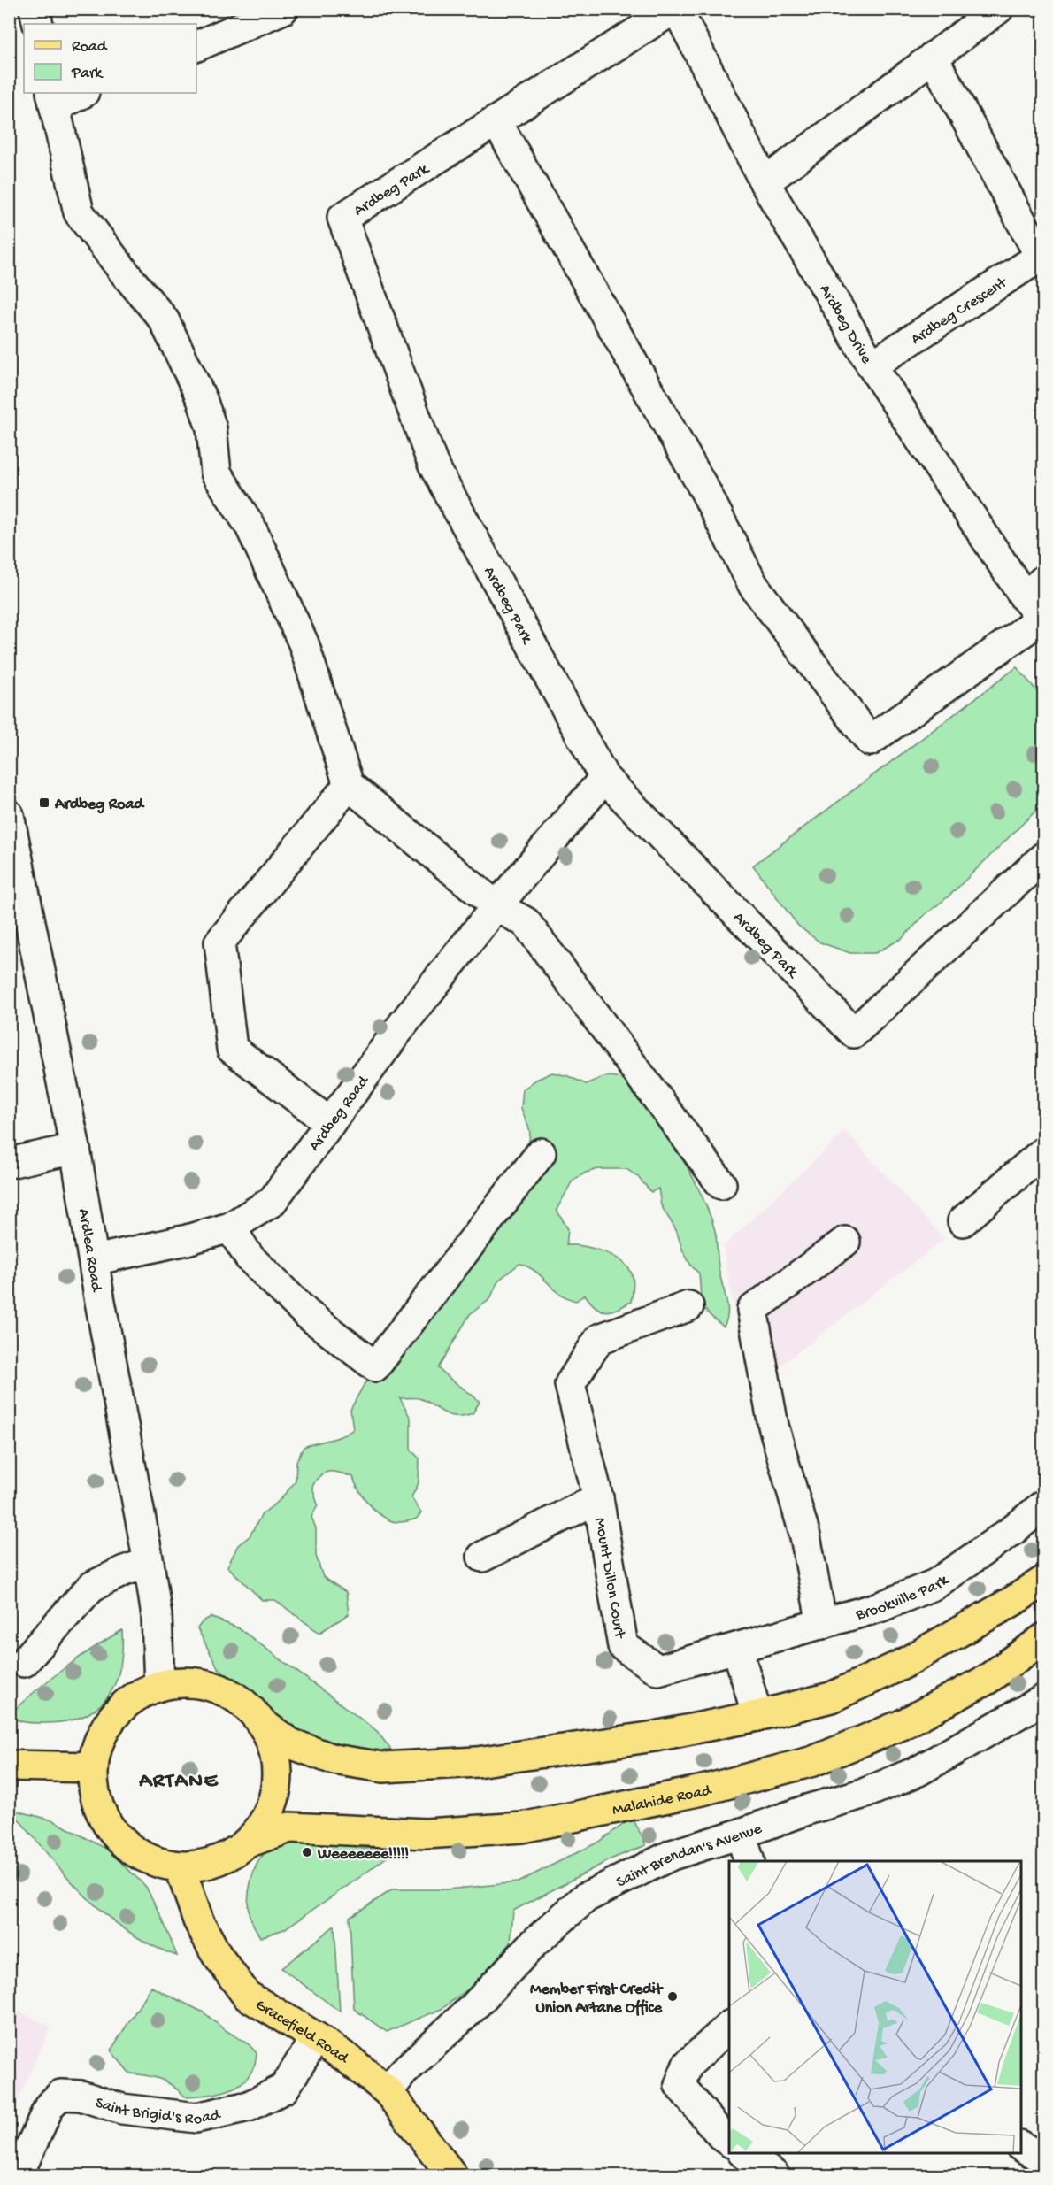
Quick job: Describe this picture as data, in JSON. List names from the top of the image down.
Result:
{
  "streets": {
    "main road": ["Malahide Road", "Gracefield Road"],
    "street": [
      "Ardbeg Park",
      "Ardbeg Crescent",
      "Ardbeg Drive",
      "Ardbeg Road",
      "Ardlea Road",
      "Mount Dillon Court",
      "Brookville Park",
      "Saint Brendan's Avenue",
      "Saint Brigid's Road"
    ]
  },
  "crossings": [
    ["Ardbeg Park", "Ardbeg Drive"],
    ["Ardbeg Park", "Ardbeg Road"],
    ["Ardbeg Crescent", "Ardbeg Drive"],
    ["Ardbeg Road", "Ardlea Road"],
    ["Ardlea Road", "Malahide Road"],
    ["Ardlea Road", "Gracefield Road"],
    ["Mount Dillon Court", "Brookville Park"],
    ["Malahide Road", "Gracefield Road"],
    ["Saint Brendan's Avenue", "Gracefield Road"],
    ["Gracefield Road", "Saint Brigid's Road"]
  ],
  "districts": ["ARTANE"],
  "places": {
    "transit": ["Ardbeg Road"],
    "other": ["Weeeeeee!!!!!", "Member First Credit Union Artane Office"]
  },
  "legend": ["Road", "Park"]
}
